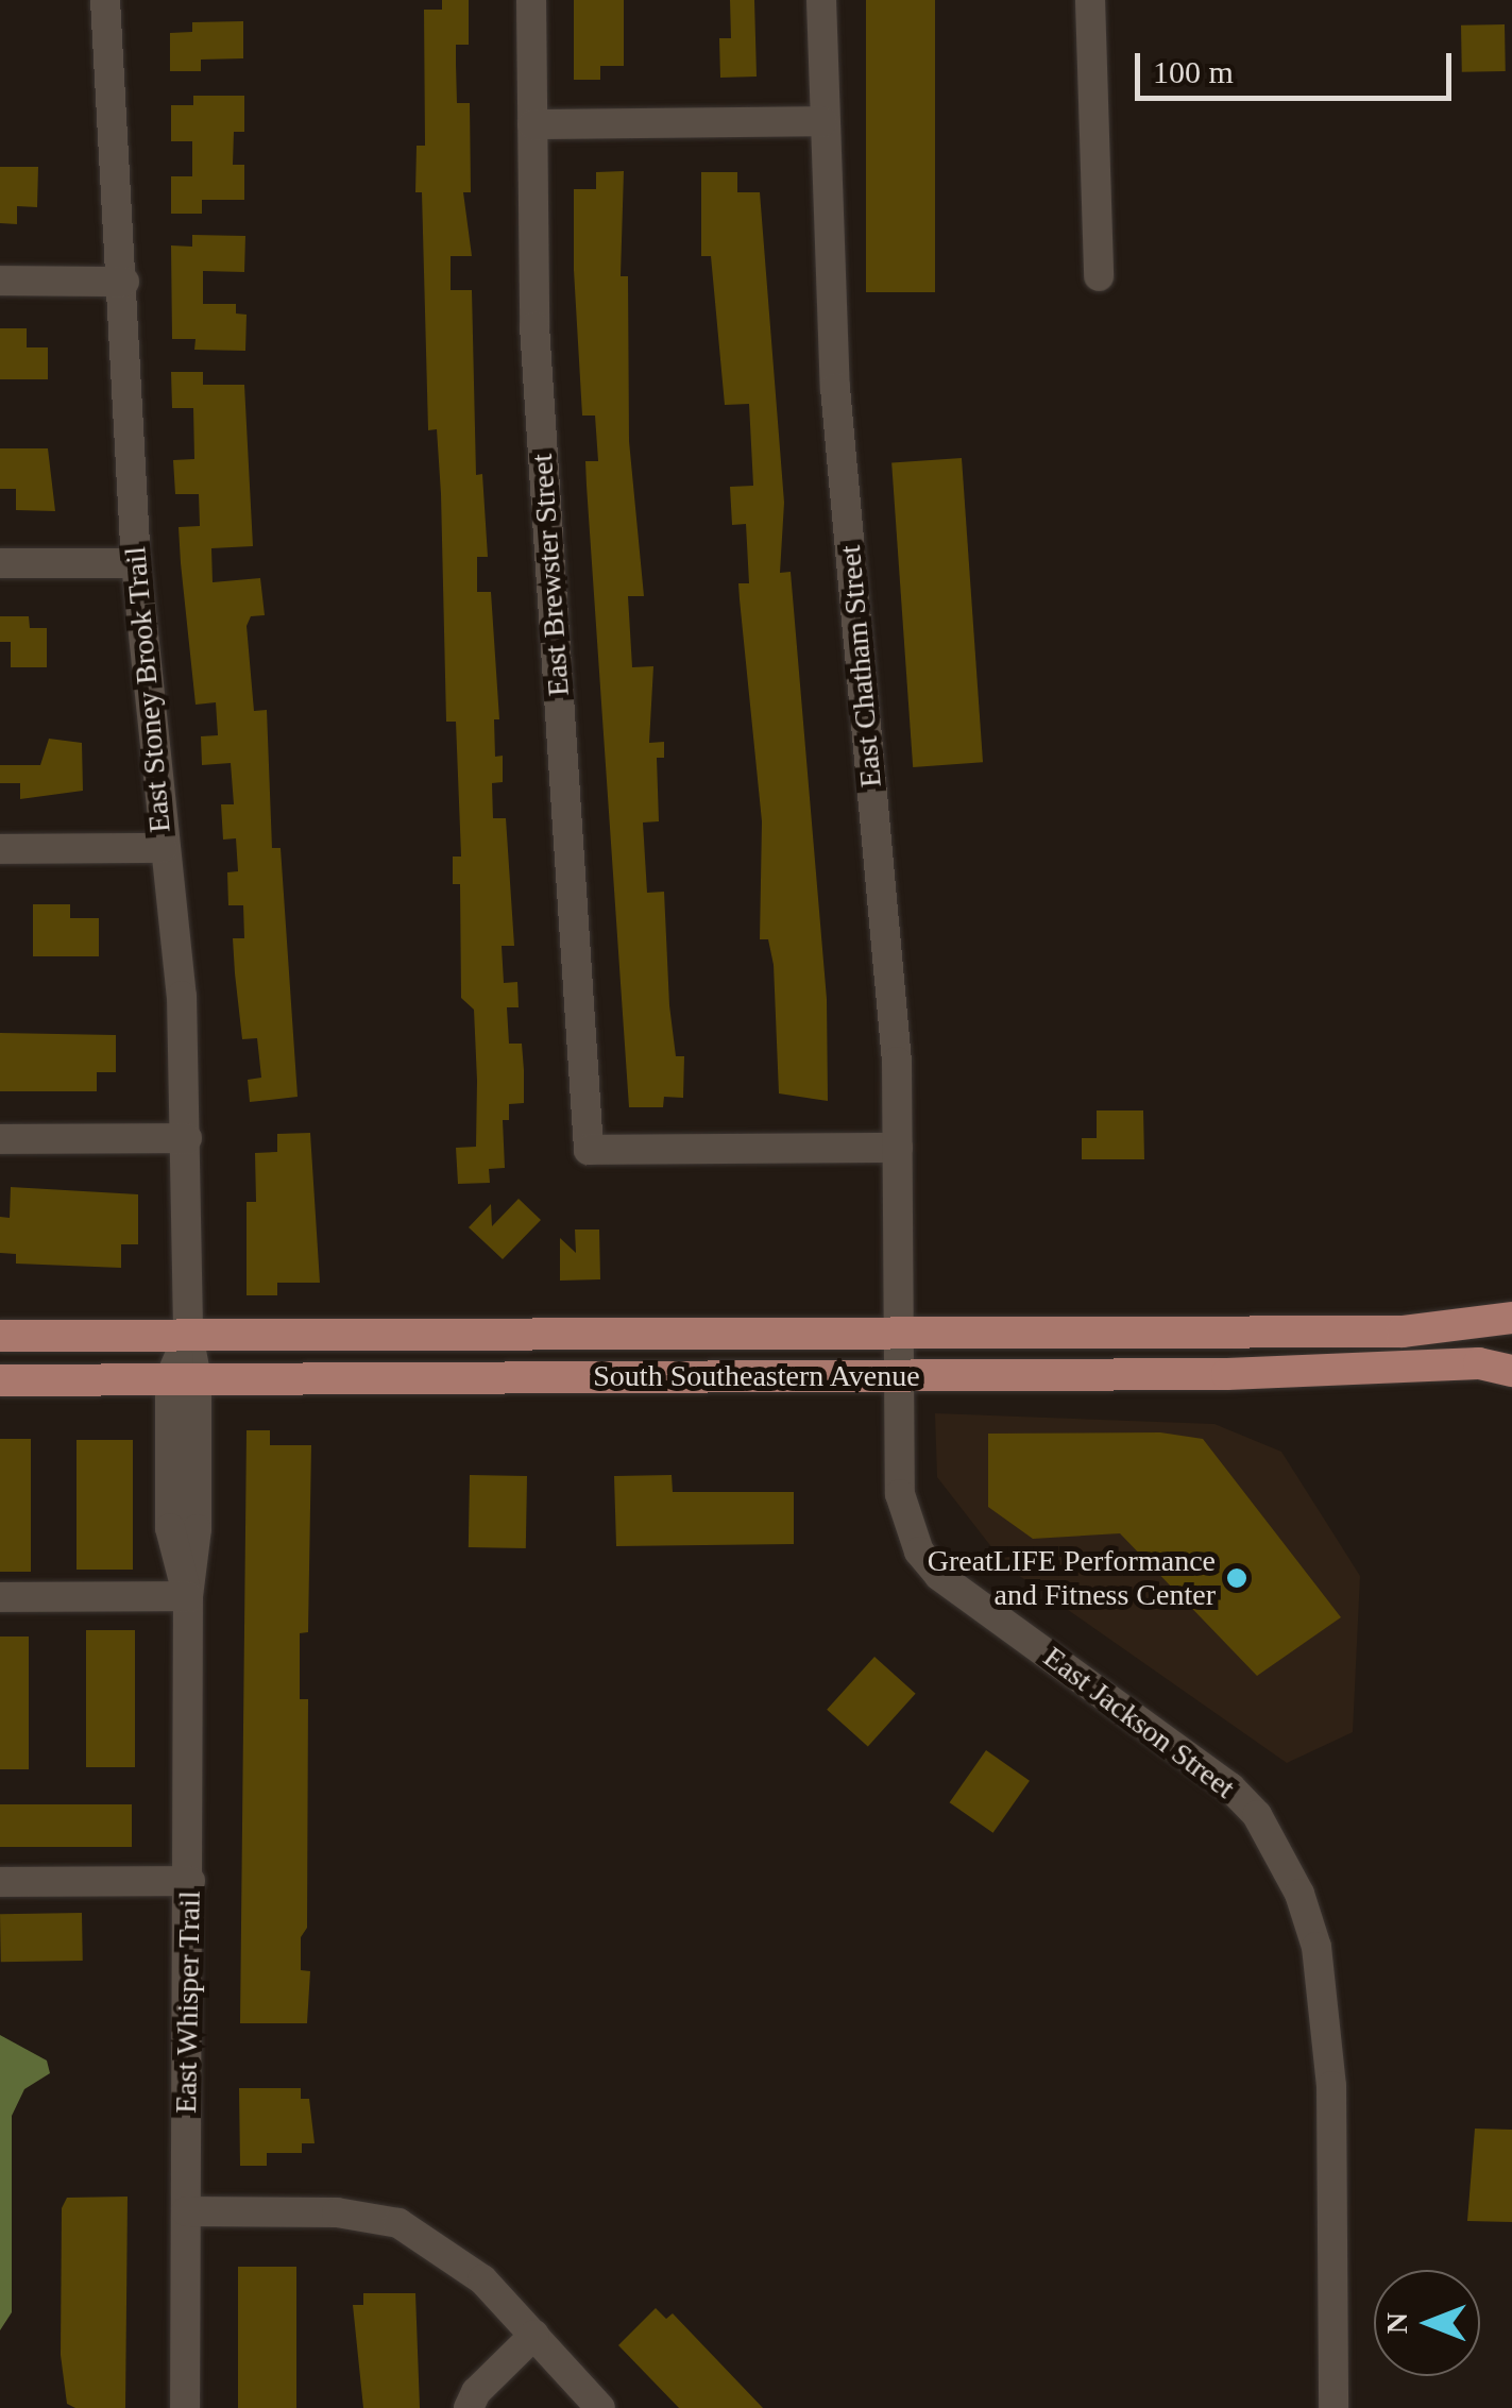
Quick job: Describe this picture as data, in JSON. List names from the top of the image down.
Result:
{
  "streets": {
    "main road": ["South Southeastern Avenue"],
    "street": [
      "East Brewster Street",
      "East Chatham Street",
      "East Stoney Brook Trail",
      "East Jackson Street",
      "East Whisper Trail"
    ]
  },
  "crossings": [
    ["East Brewster Street", "East Chatham Street"],
    ["East Chatham Street", "South Southeastern Avenue"],
    ["East Chatham Street", "East Jackson Street"],
    ["East Stoney Brook Trail", "South Southeastern Avenue"],
    ["East Stoney Brook Trail", "East Whisper Trail"],
    ["South Southeastern Avenue", "East Jackson Street"],
    ["South Southeastern Avenue", "East Whisper Trail"]
  ],
  "places": ["GreatLIFE Performance and Fitness Center"],
  "scale_bar": "100 m",
  "north": "left"
}
